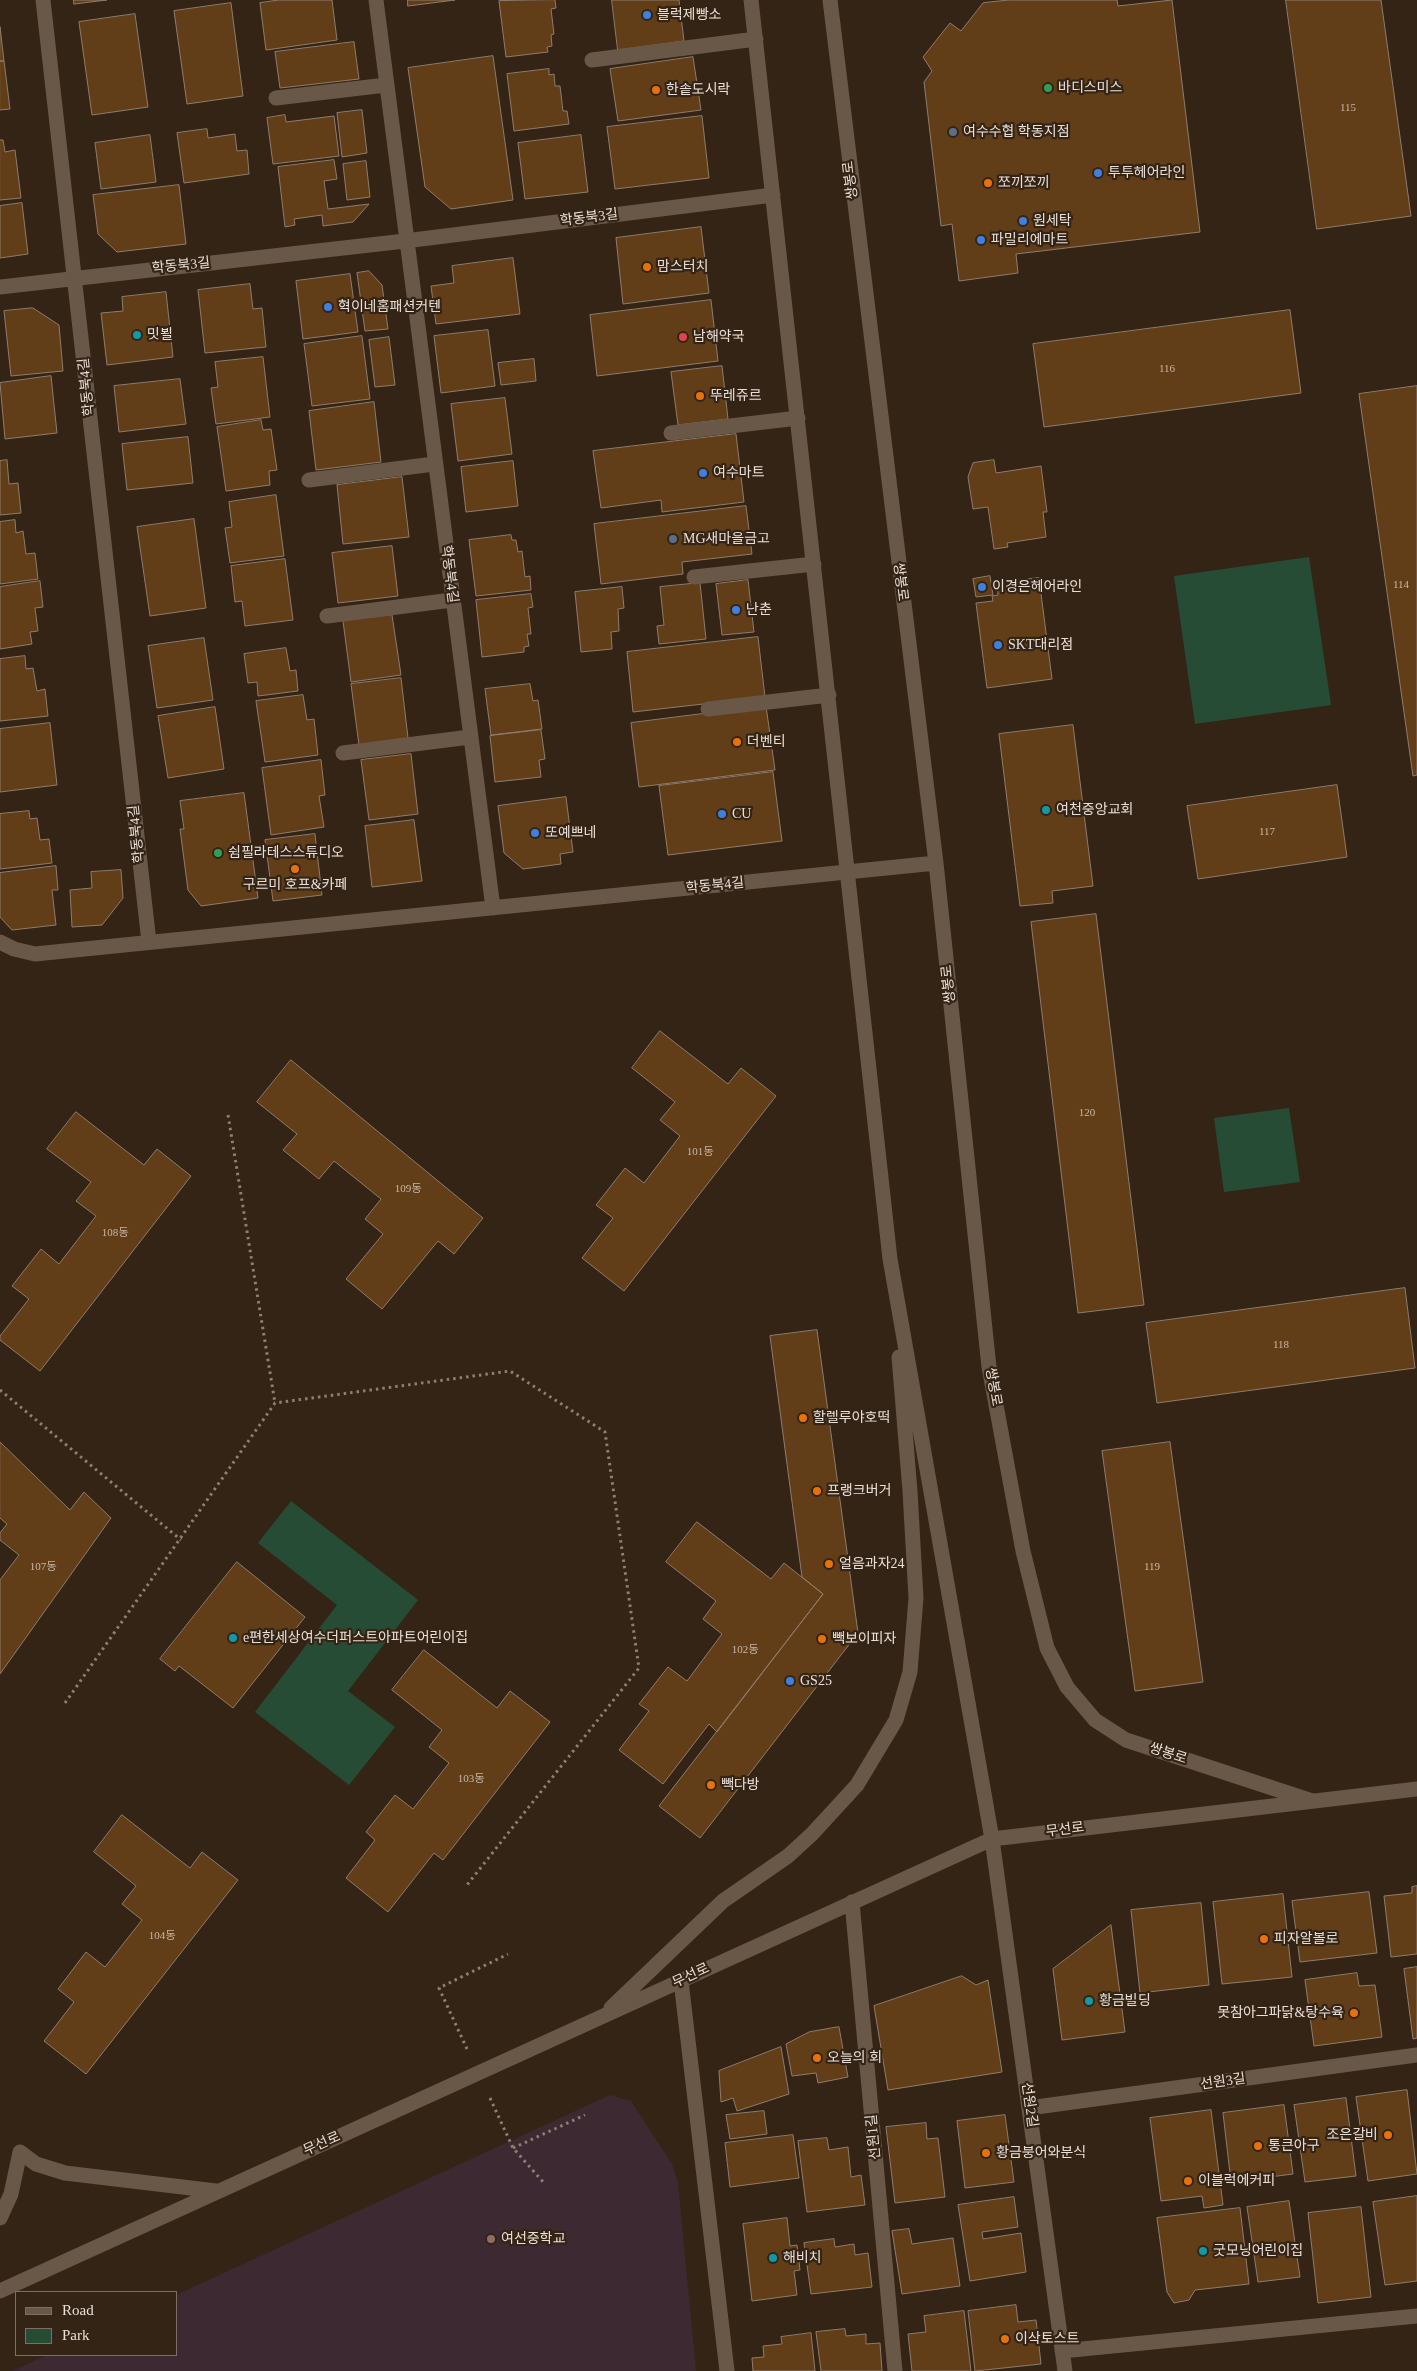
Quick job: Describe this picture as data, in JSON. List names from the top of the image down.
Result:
{
  "streets": {
    "street": [
      "쌍봉로",
      "학동북3길",
      "학동북4길",
      "무선로",
      "선원3길",
      "선원2길",
      "선원1길"
    ]
  },
  "crossings": [
    ["쌍봉로", "학동북4길"],
    ["쌍봉로", "무선로"],
    ["학동북3길", "학동북4길"],
    ["무선로", "선원2길"],
    ["무선로", "선원1길"],
    ["선원3길", "선원2길"]
  ],
  "places": [
    "블럭제빵소",
    "바디스미스",
    "한솥도시락",
    "여수수협 학동지점",
    "투투헤어라인",
    "쪼끼쪼끼",
    "원세탁",
    "파밀리에마트",
    "맘스터치",
    "혁이네홈패션커텐",
    "밋뵐",
    "남해약국",
    "뚜레쥬르",
    "여수마트",
    "MG새마을금고",
    "이경은헤어라인",
    "난춘",
    "SKT대리점",
    "더벤티",
    "여천중앙교회",
    "CU",
    "또예쁘네",
    "쉼필라테스스튜디오",
    "구르미 호프&카페",
    "할렐루야호떡",
    "프랭크버거",
    "얼음과자24",
    "e편한세상여수더퍼스트아파트어린이집",
    "빽보이피자",
    "GS25",
    "빽다방",
    "피자알볼로",
    "황금빌딩",
    "못참아그파닭&탕수육",
    "오늘의 회",
    "조은갈비",
    "통큰아구",
    "황금붕어와분식",
    "이블럭에커피",
    "여선중학교",
    "굿모닝어린이집",
    "해비치",
    "이삭토스트"
  ],
  "house_numbers": [
    "115",
    "116",
    "114",
    "117",
    "120",
    "101동",
    "109동",
    "108동",
    "118",
    "107동",
    "119",
    "102동",
    "103동",
    "104동"
  ],
  "legend": ["Road", "Park"]
}
